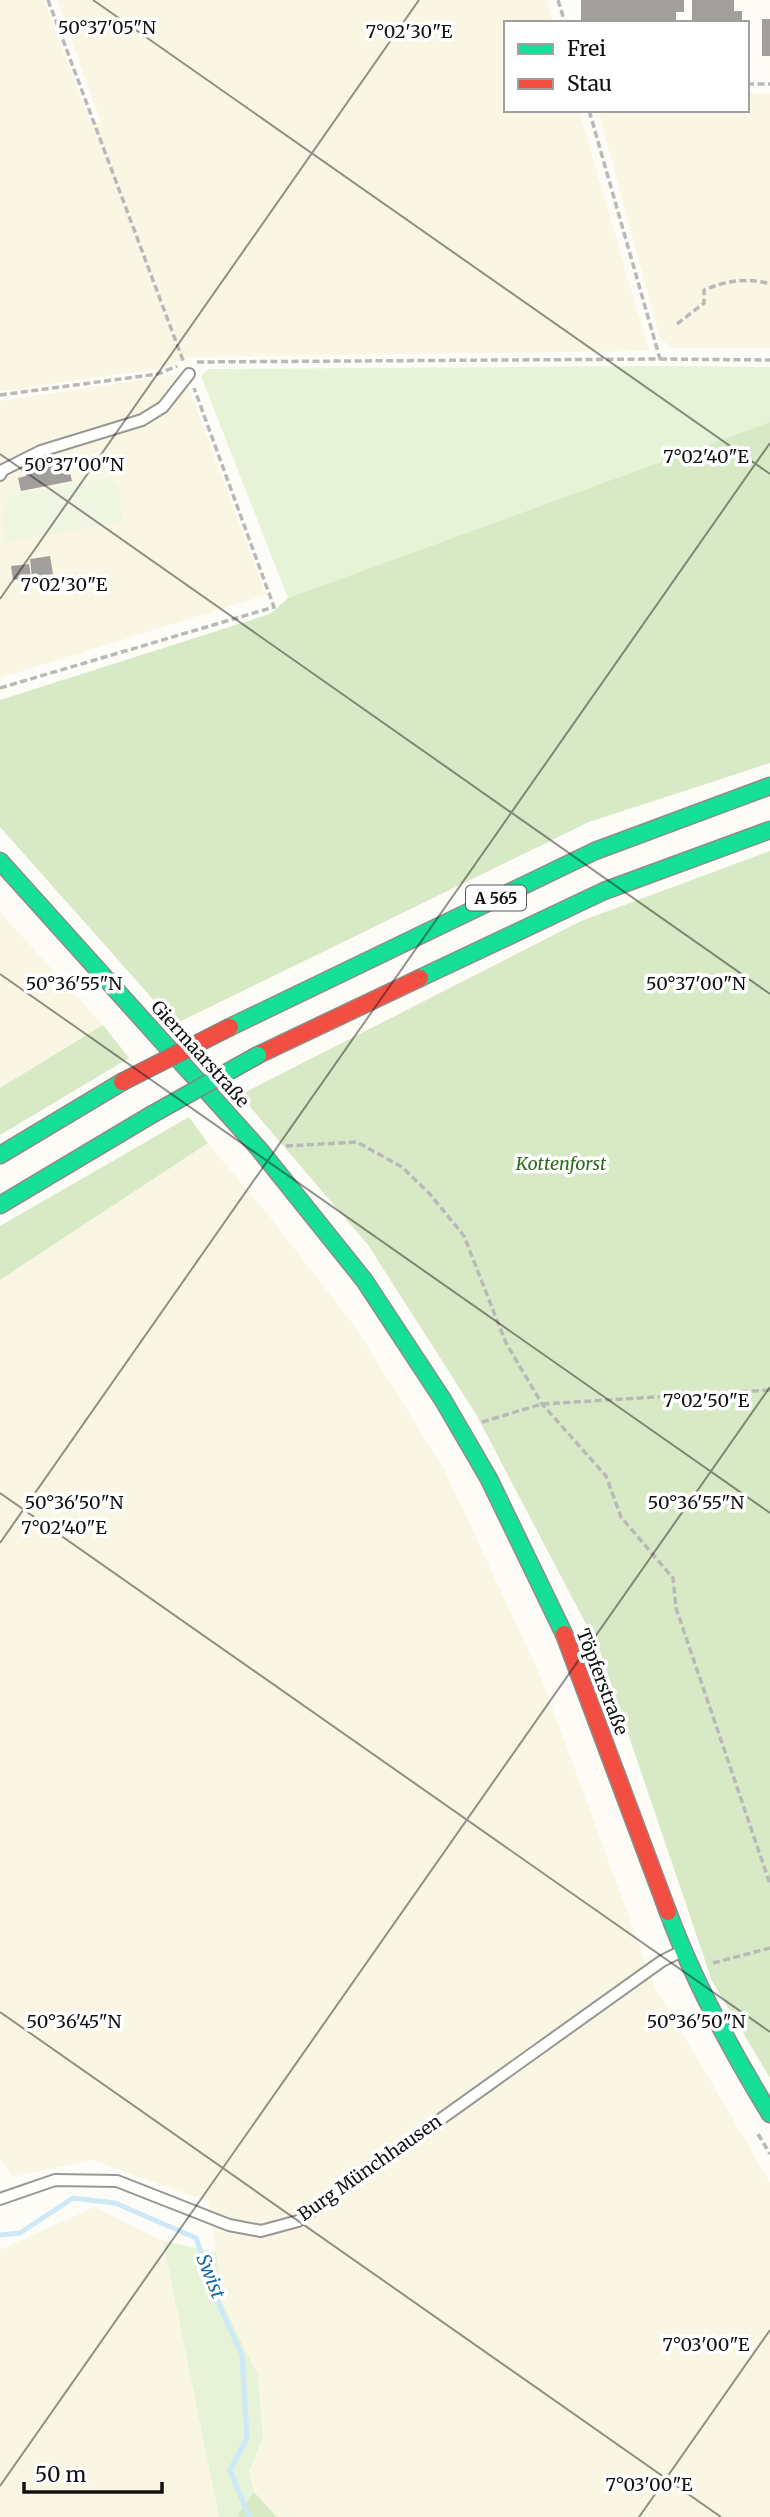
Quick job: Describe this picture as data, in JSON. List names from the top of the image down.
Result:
{
  "streets": {
    "main road": ["A 565", "Giermaarstraße", "Töpferstraße"],
    "lane": ["Burg Münchhausen"]
  },
  "crossings": [
    ["Giermaarstraße", "Töpferstraße"],
    ["Töpferstraße", "Burg Münchhausen"]
  ],
  "water": ["Swist"],
  "parks": ["Kottenforst"],
  "legend": ["Frei", "Stau"],
  "scale_bar": "50 m",
  "coordinates": [
    "50°37'05\"N",
    "7°02'30\"E",
    "7°02'40\"E",
    "50°37'00\"N",
    "50°36'55\"N",
    "7°02'50\"E",
    "50°36'50\"N",
    "50°36'45\"N",
    "7°03'00\"E"
  ]
}
